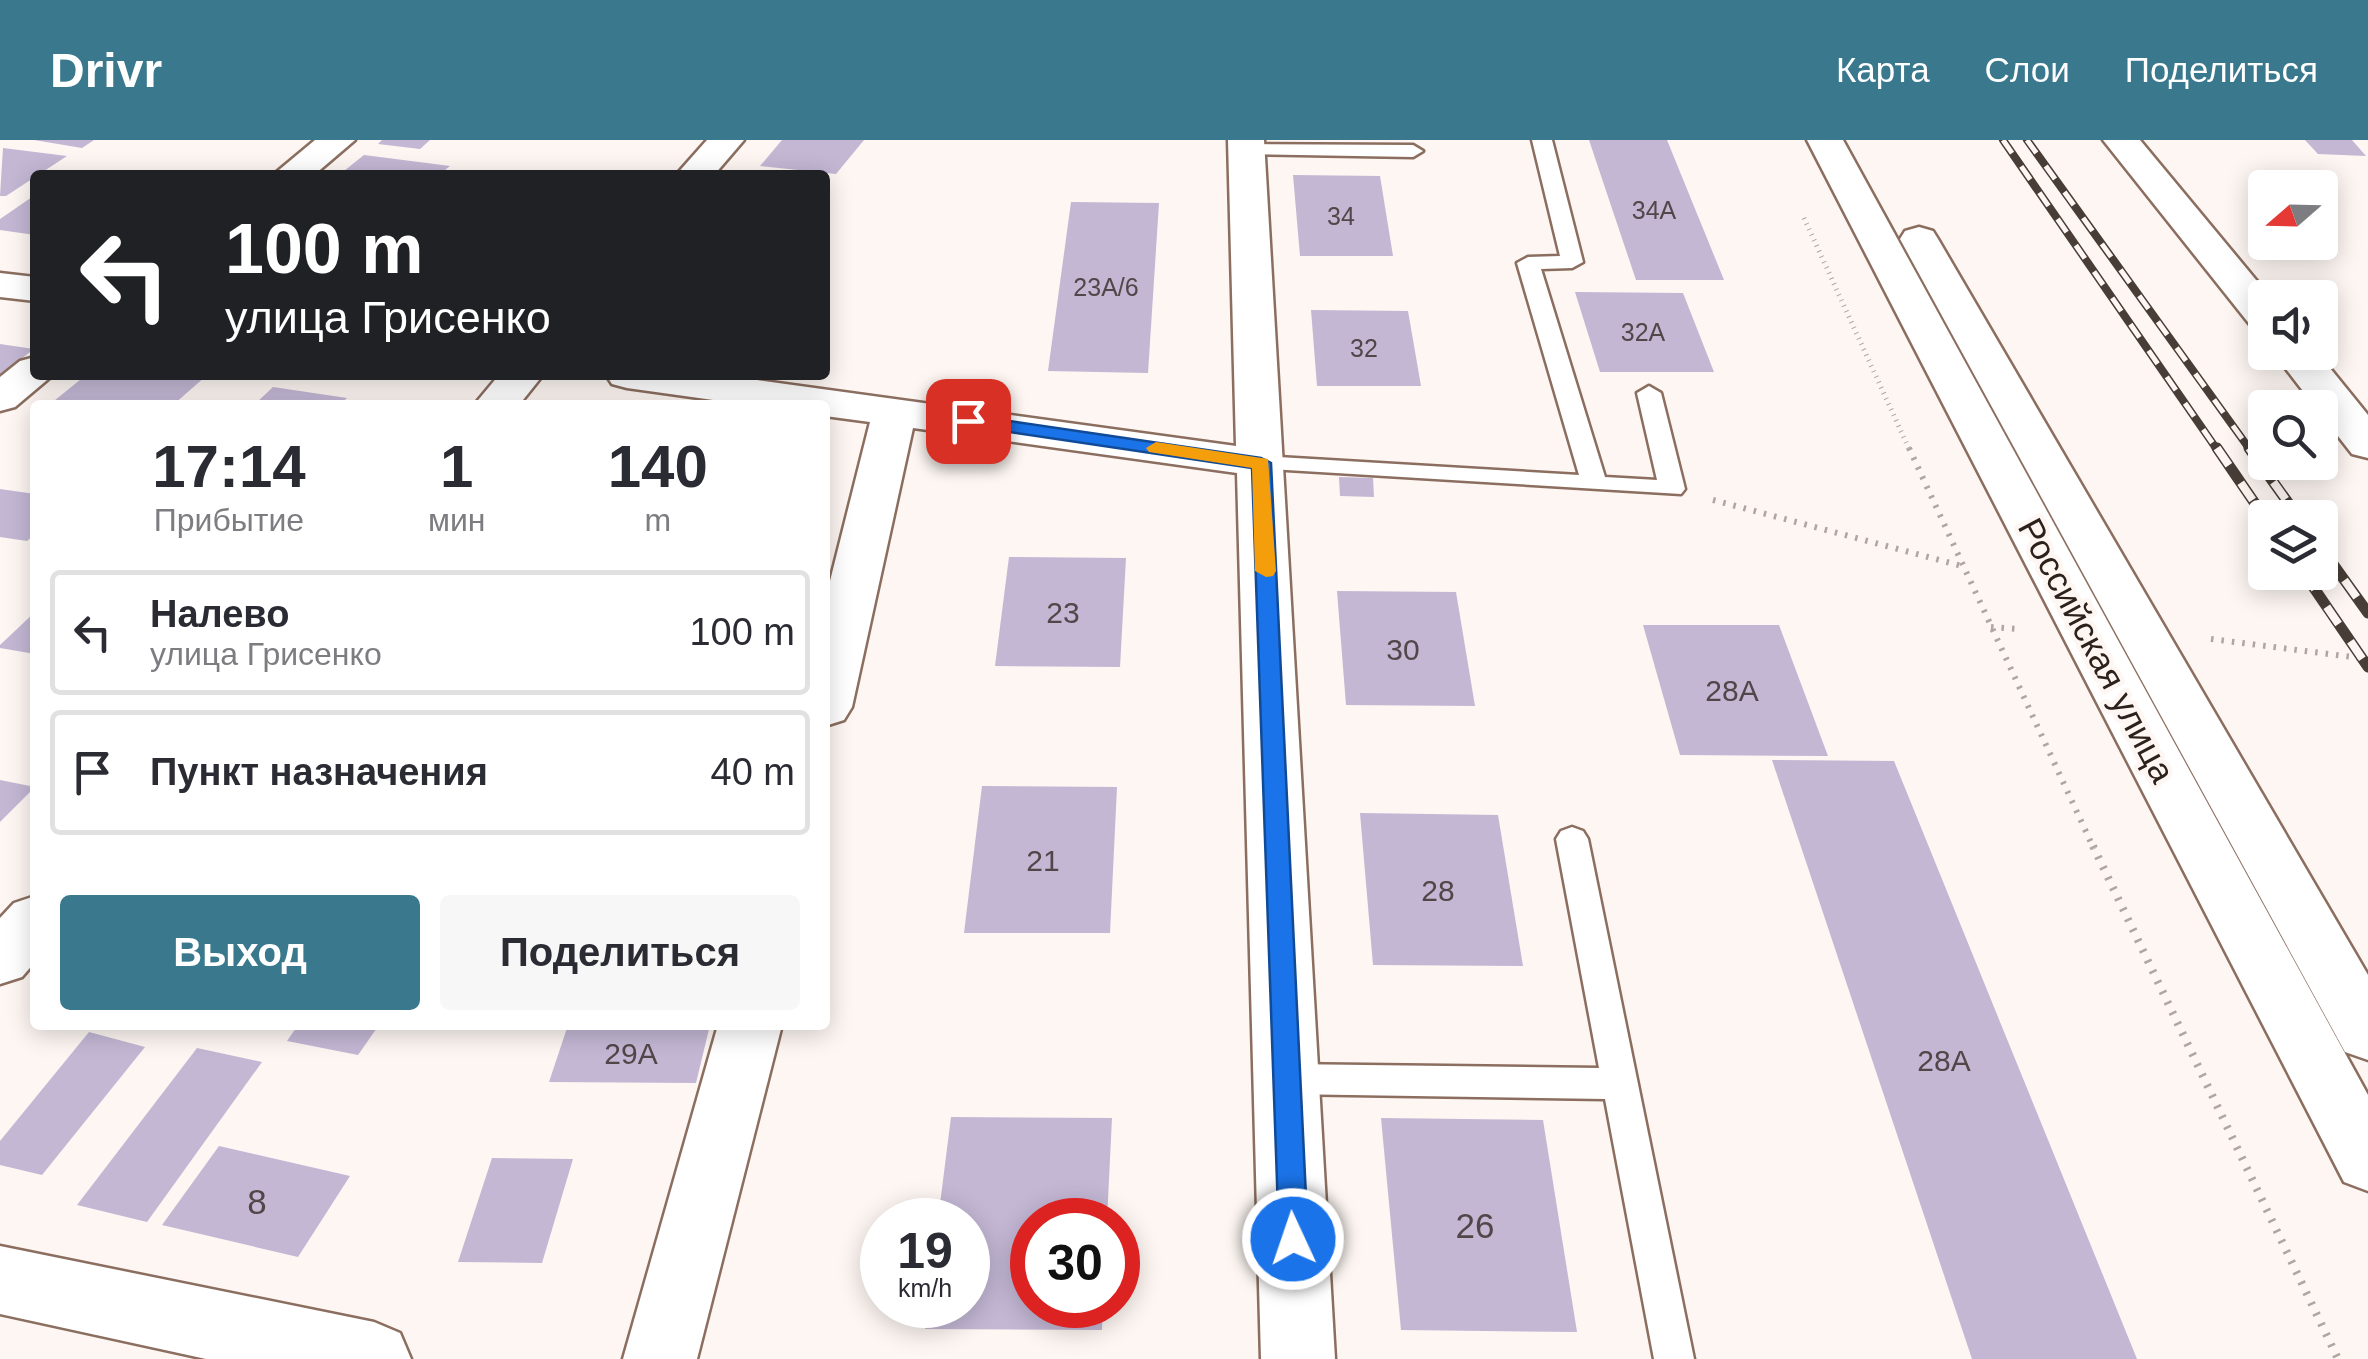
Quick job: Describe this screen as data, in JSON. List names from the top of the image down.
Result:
{
  "streets": {
    "street": ["Российская улица"]
  },
  "house_numbers": [
    "34А",
    "34",
    "23А/6",
    "32А",
    "32",
    "23",
    "30",
    "28А",
    "21",
    "28",
    "29А",
    "28А",
    "8",
    "26"
  ],
  "north": "left",
  "page": {
    "header": "Drivr",
    "nav": ["Карта", "Слои", "Поделиться"],
    "turn": ["100 m", "улица Грисенко"],
    "eta": [
      "17:14",
      "Прибытие",
      "1",
      "мин",
      "140",
      "m"
    ],
    "list": [
      {
        "name": "Налево",
        "note": "улица Грисенко",
        "value": "100 m"
      },
      {
        "name": "Пункт назначения",
        "value": "40 m"
      }
    ],
    "buttons": ["Выход", "Поделиться"],
    "speed": "19 km/h",
    "limit": "30"
  }
}
